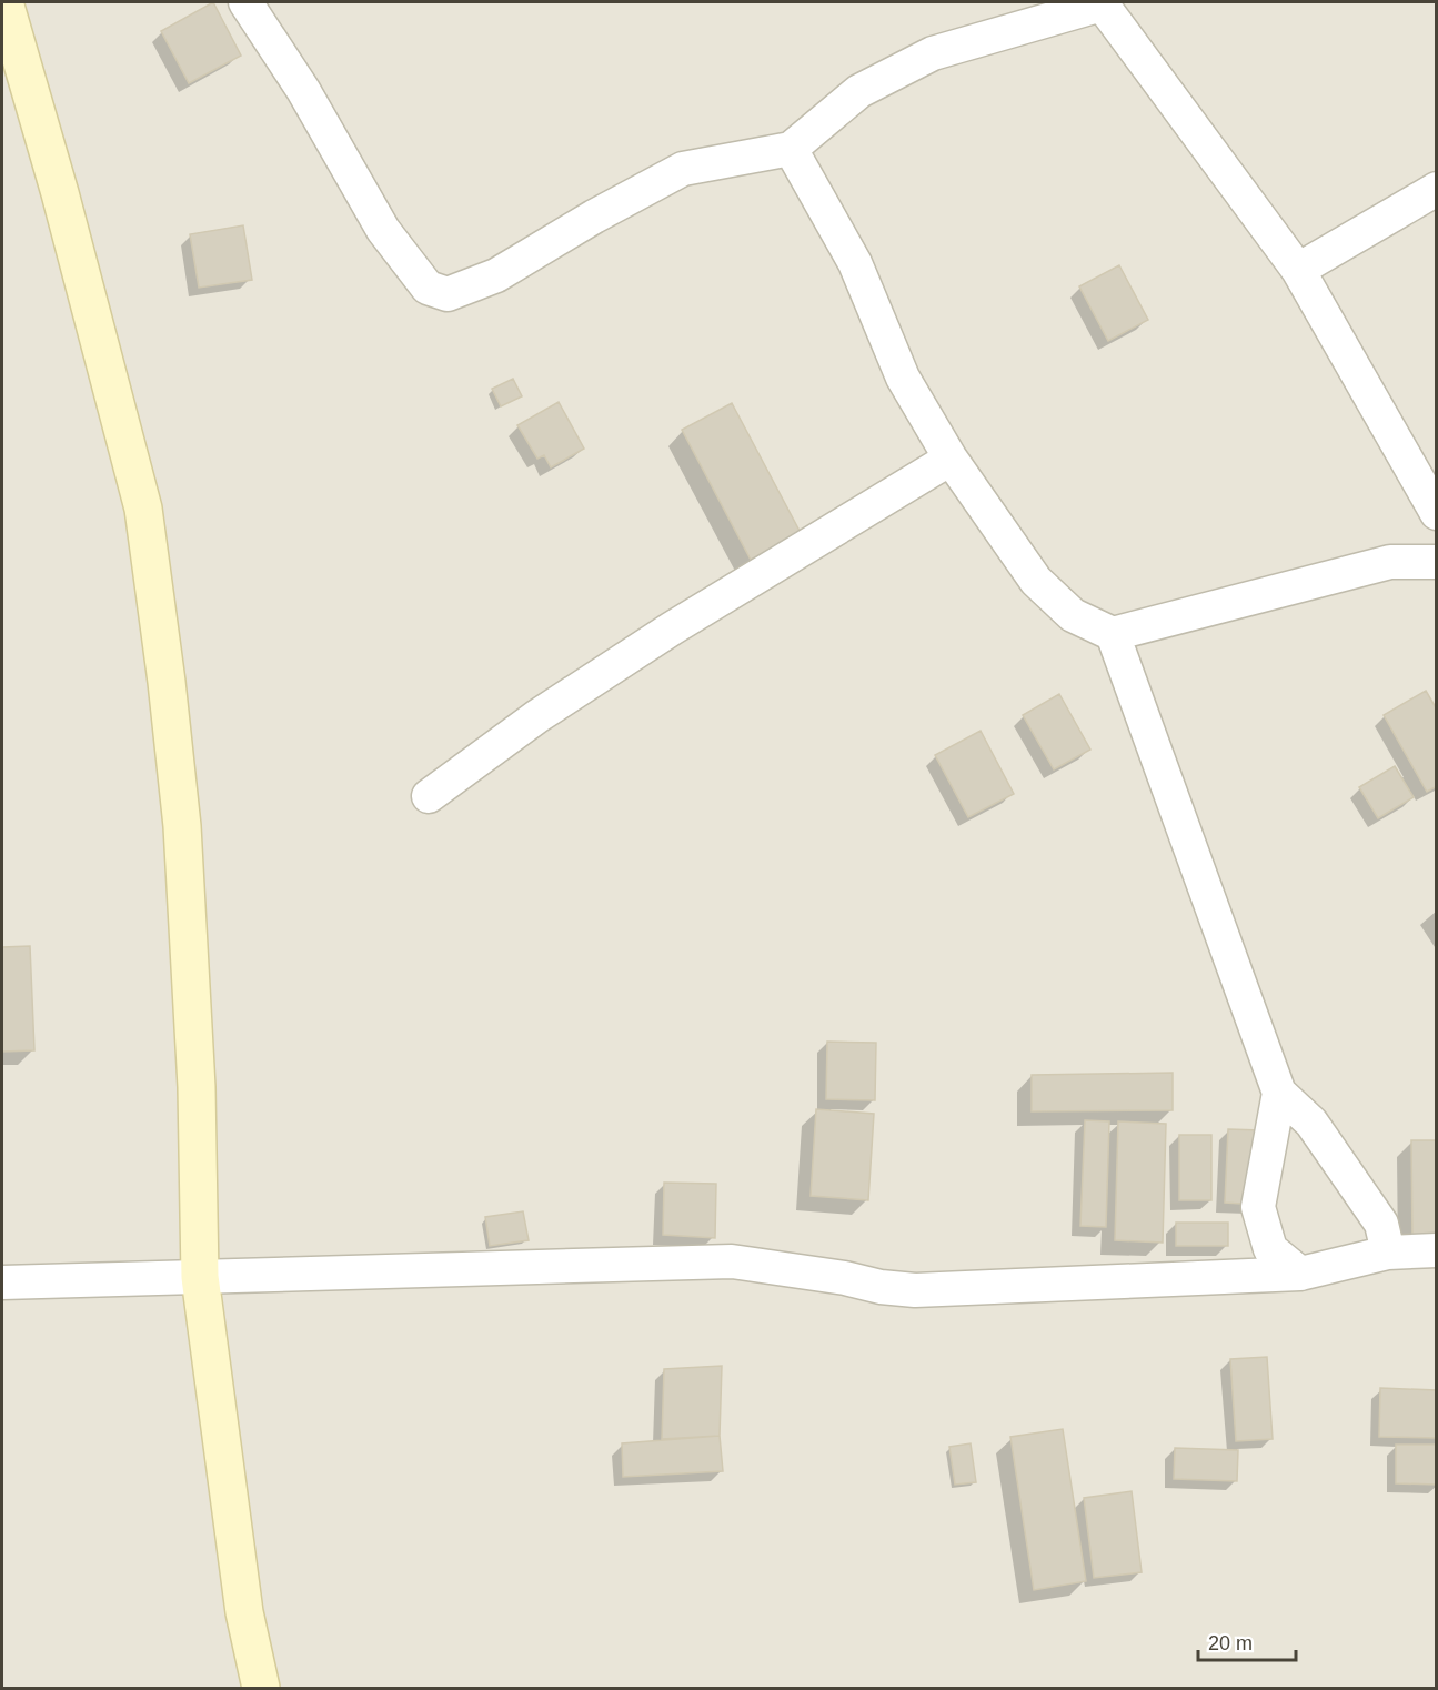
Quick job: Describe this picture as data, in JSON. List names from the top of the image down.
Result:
{
  "scale_bar": "20 m"
}
